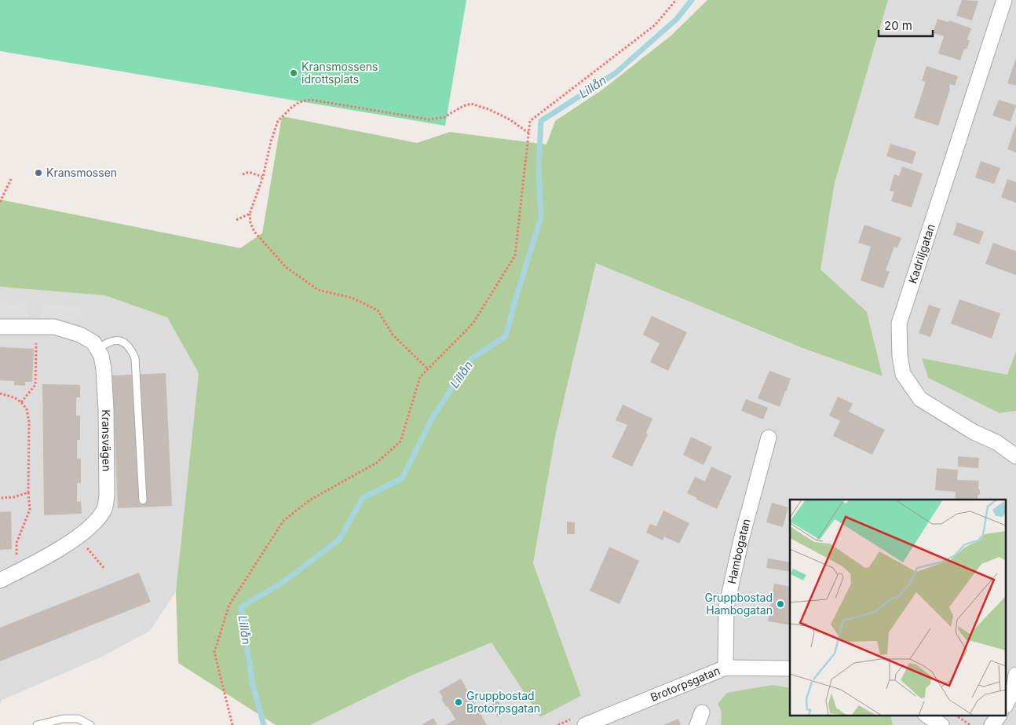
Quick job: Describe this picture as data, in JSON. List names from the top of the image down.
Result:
{
  "streets": {
    "street": [
      "Kadriljgatan",
      "Kransvägen",
      "Hambogatan",
      "Brotorpsgatan"
    ]
  },
  "crossings": [
    ["Hambogatan", "Brotorpsgatan"]
  ],
  "water": ["Lillån"],
  "places": [
    "Kransmossens idrottsplats",
    "Kransmossen",
    "Gruppbostad Hambogatan",
    "Gruppbostad Brotorpsgatan"
  ],
  "scale_bar": "20 m"
}
